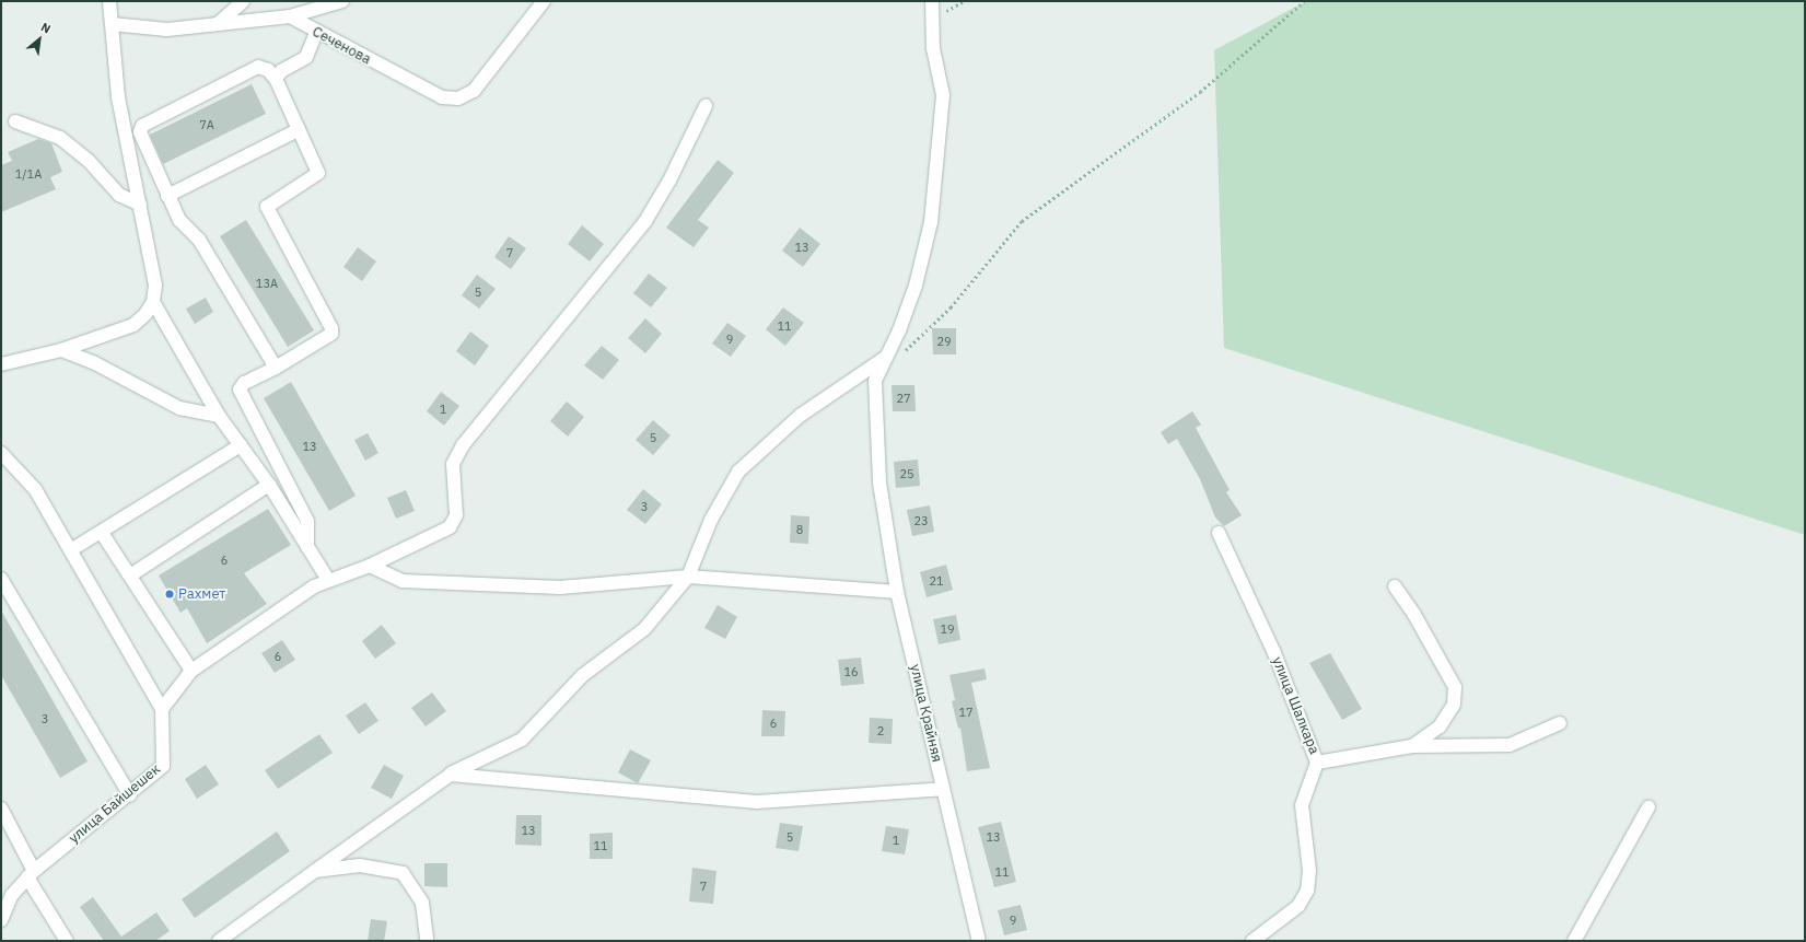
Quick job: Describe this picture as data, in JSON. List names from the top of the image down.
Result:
{
  "streets": {
    "street": [
      "Сеченова",
      "улица Шалкара",
      "улица Крайняя",
      "улица Байшешек"
    ]
  },
  "places": ["Рахмет"],
  "house_numbers": [
    "7А",
    "1/1А",
    "13",
    "7",
    "13А",
    "5",
    "11",
    "9",
    "29",
    "27",
    "1",
    "5",
    "13",
    "25",
    "3",
    "23",
    "8",
    "6",
    "21",
    "19",
    "6",
    "16",
    "17",
    "3",
    "6",
    "2",
    "13",
    "5",
    "13",
    "1",
    "11",
    "11",
    "7",
    "9"
  ],
  "north": "top right"
}
